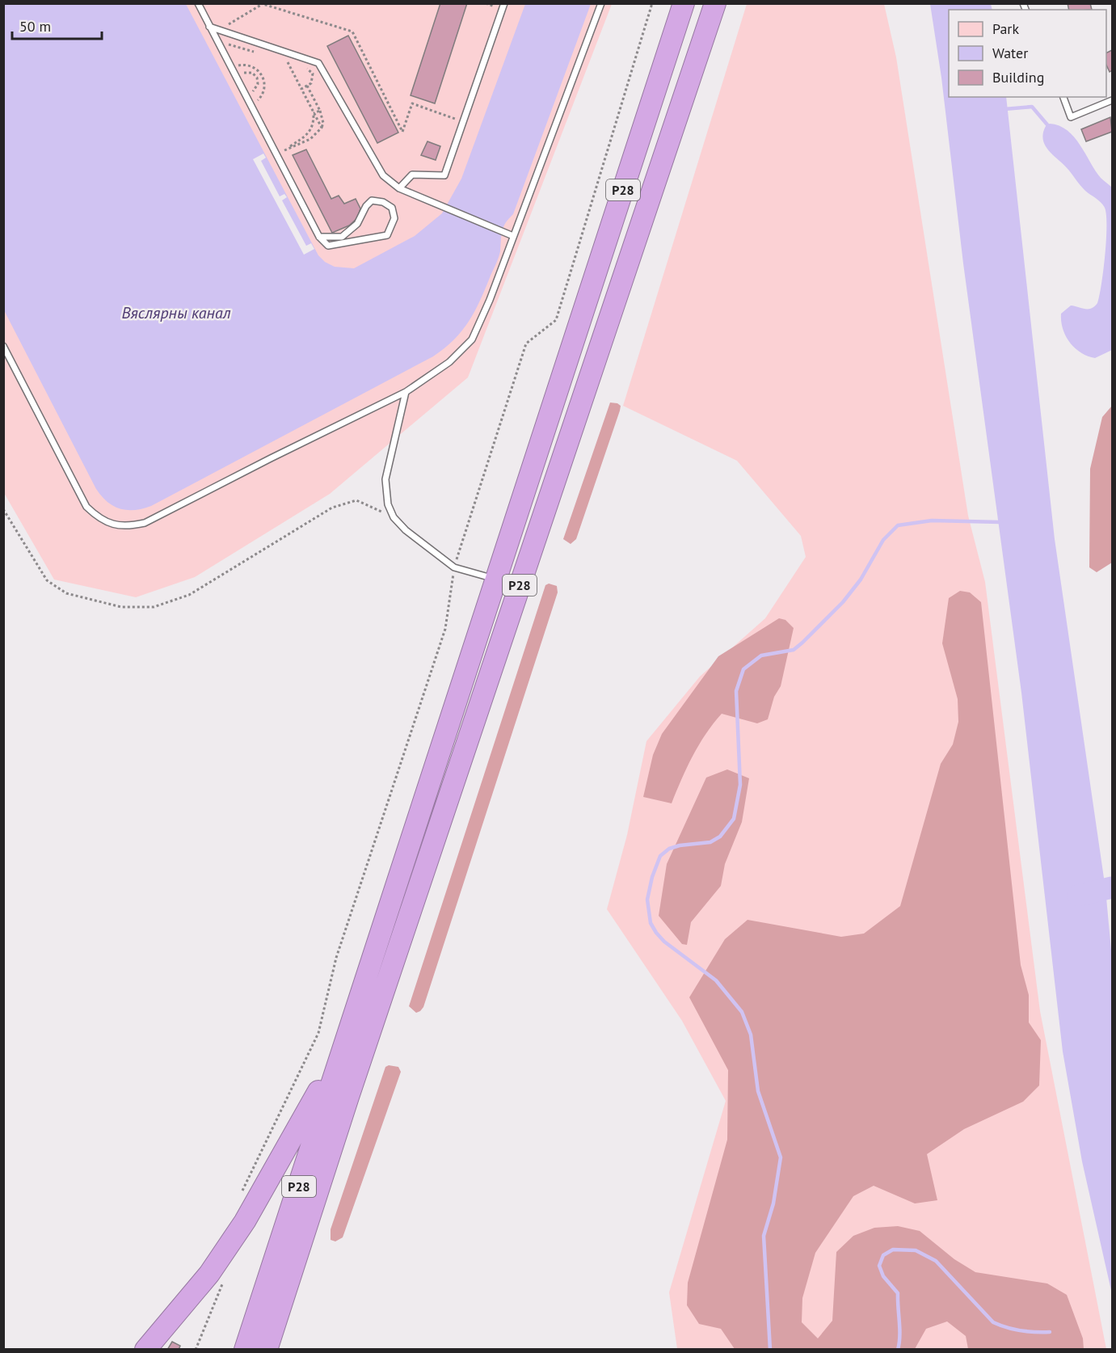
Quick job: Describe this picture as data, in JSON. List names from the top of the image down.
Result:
{
  "streets": {
    "highway": ["Р28"]
  },
  "water": ["Вяслярны канал"],
  "legend": ["Park", "Water", "Building"],
  "scale_bar": "50 m"
}
